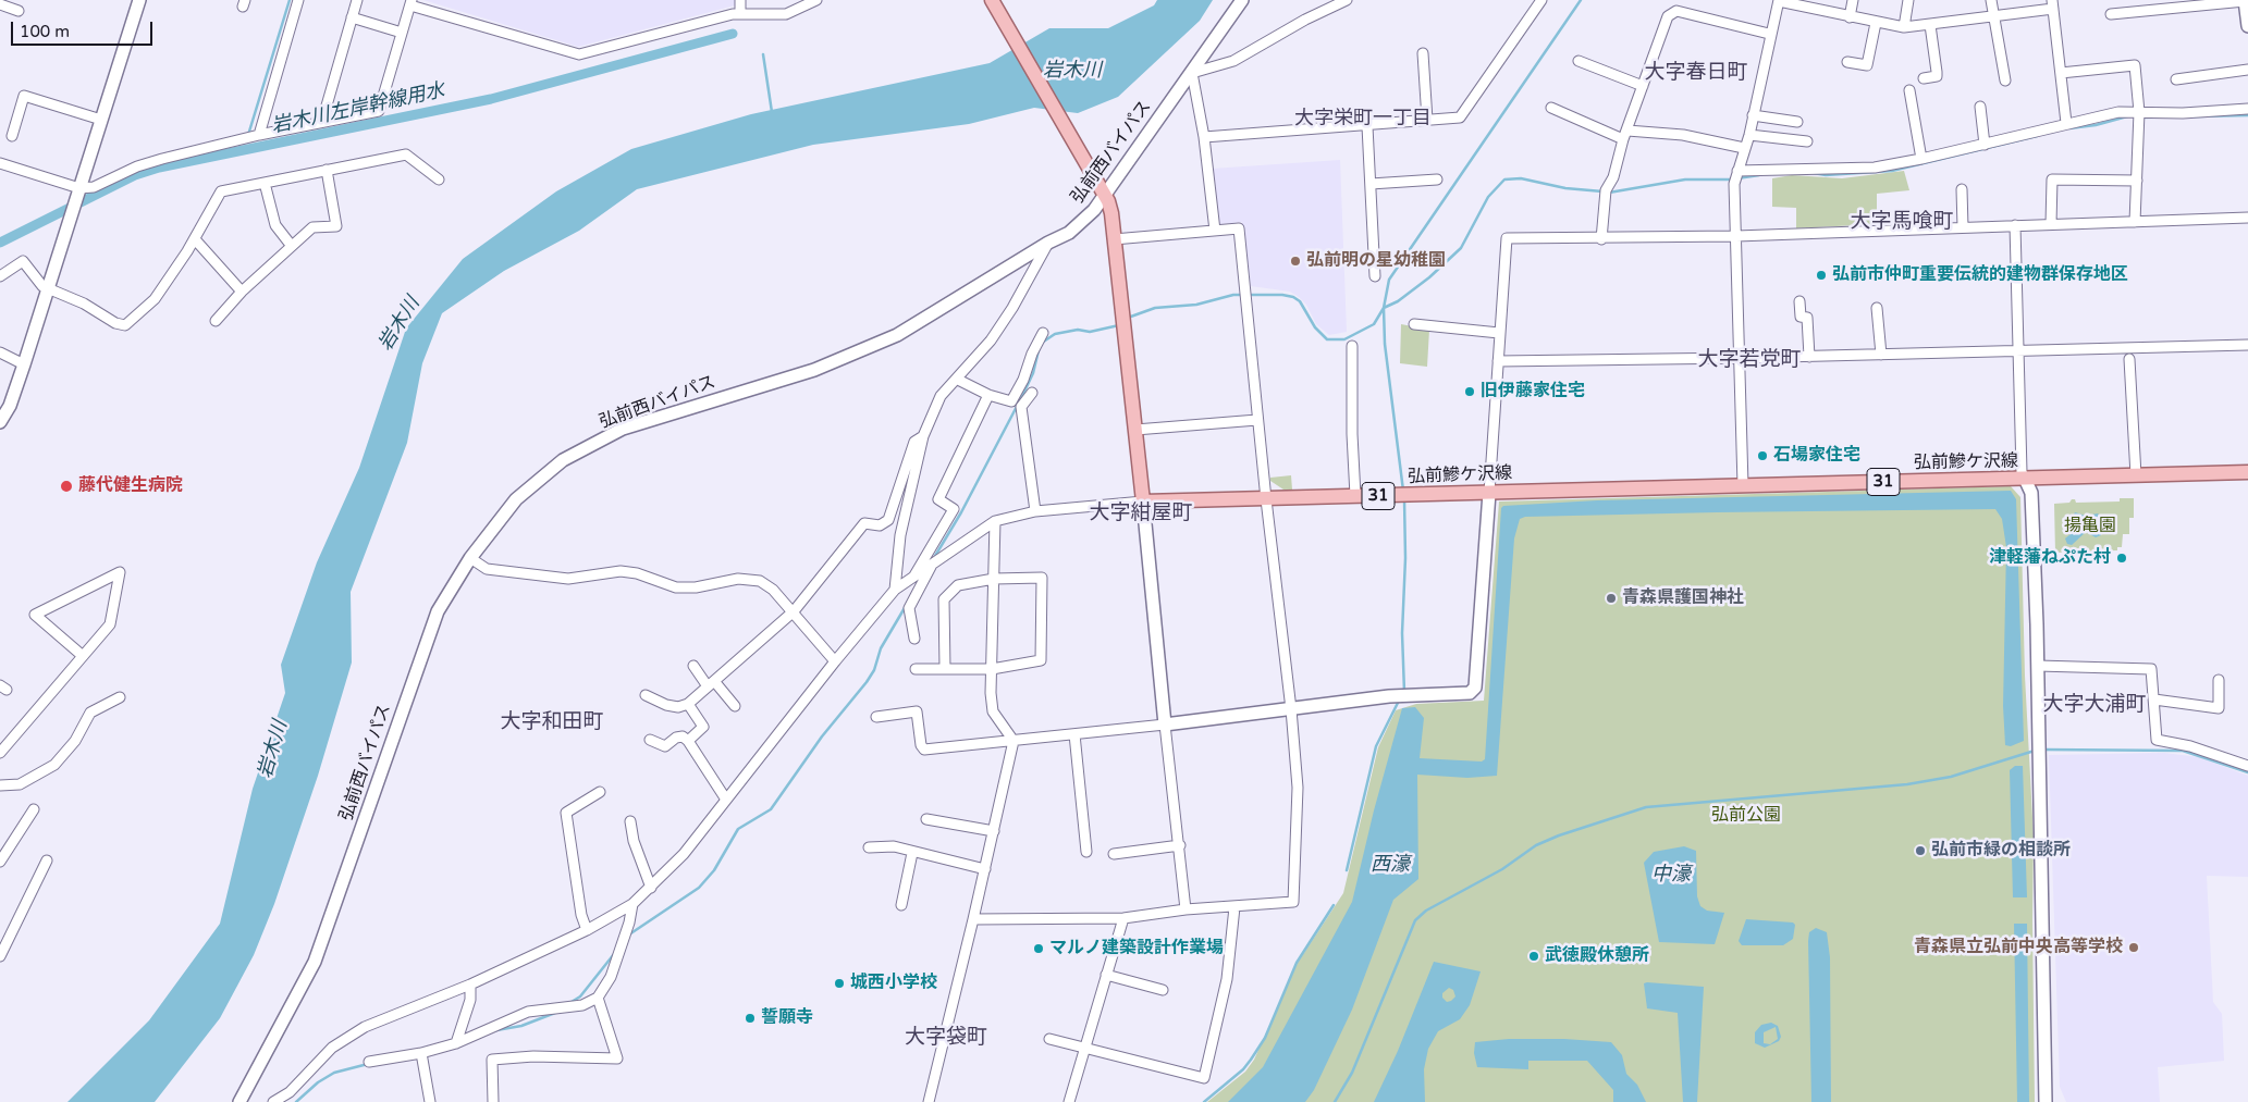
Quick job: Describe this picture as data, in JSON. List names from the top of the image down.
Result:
{
  "streets": {
    "main road": ["弘前鰺ケ沢線", "31"],
    "street": ["弘前西バイパス"]
  },
  "districts": [
    "大字春日町",
    "大字栄町一丁目",
    "大字馬喰町",
    "大字若党町",
    "大字紺屋町",
    "大字大浦町",
    "大字和田町",
    "大字袋町"
  ],
  "water": [
    "岩木川",
    "岩木川左岸幹線用水",
    "西濠",
    "中濠"
  ],
  "parks": ["揚亀園", "弘前公園"],
  "places": [
    "弘前明の星幼稚園",
    "弘前市仲町重要伝統的建物群保存地区",
    "旧伊藤家住宅",
    "石場家住宅",
    "藤代健生病院",
    "津軽藩ねぷた村",
    "青森県護国神社",
    "弘前市緑の相談所",
    "青森県立弘前中央高等学校",
    "マルノ建築設計作業場",
    "武徳殿休憩所",
    "城西小学校",
    "誓願寺"
  ],
  "scale_bar": "100 m"
}
